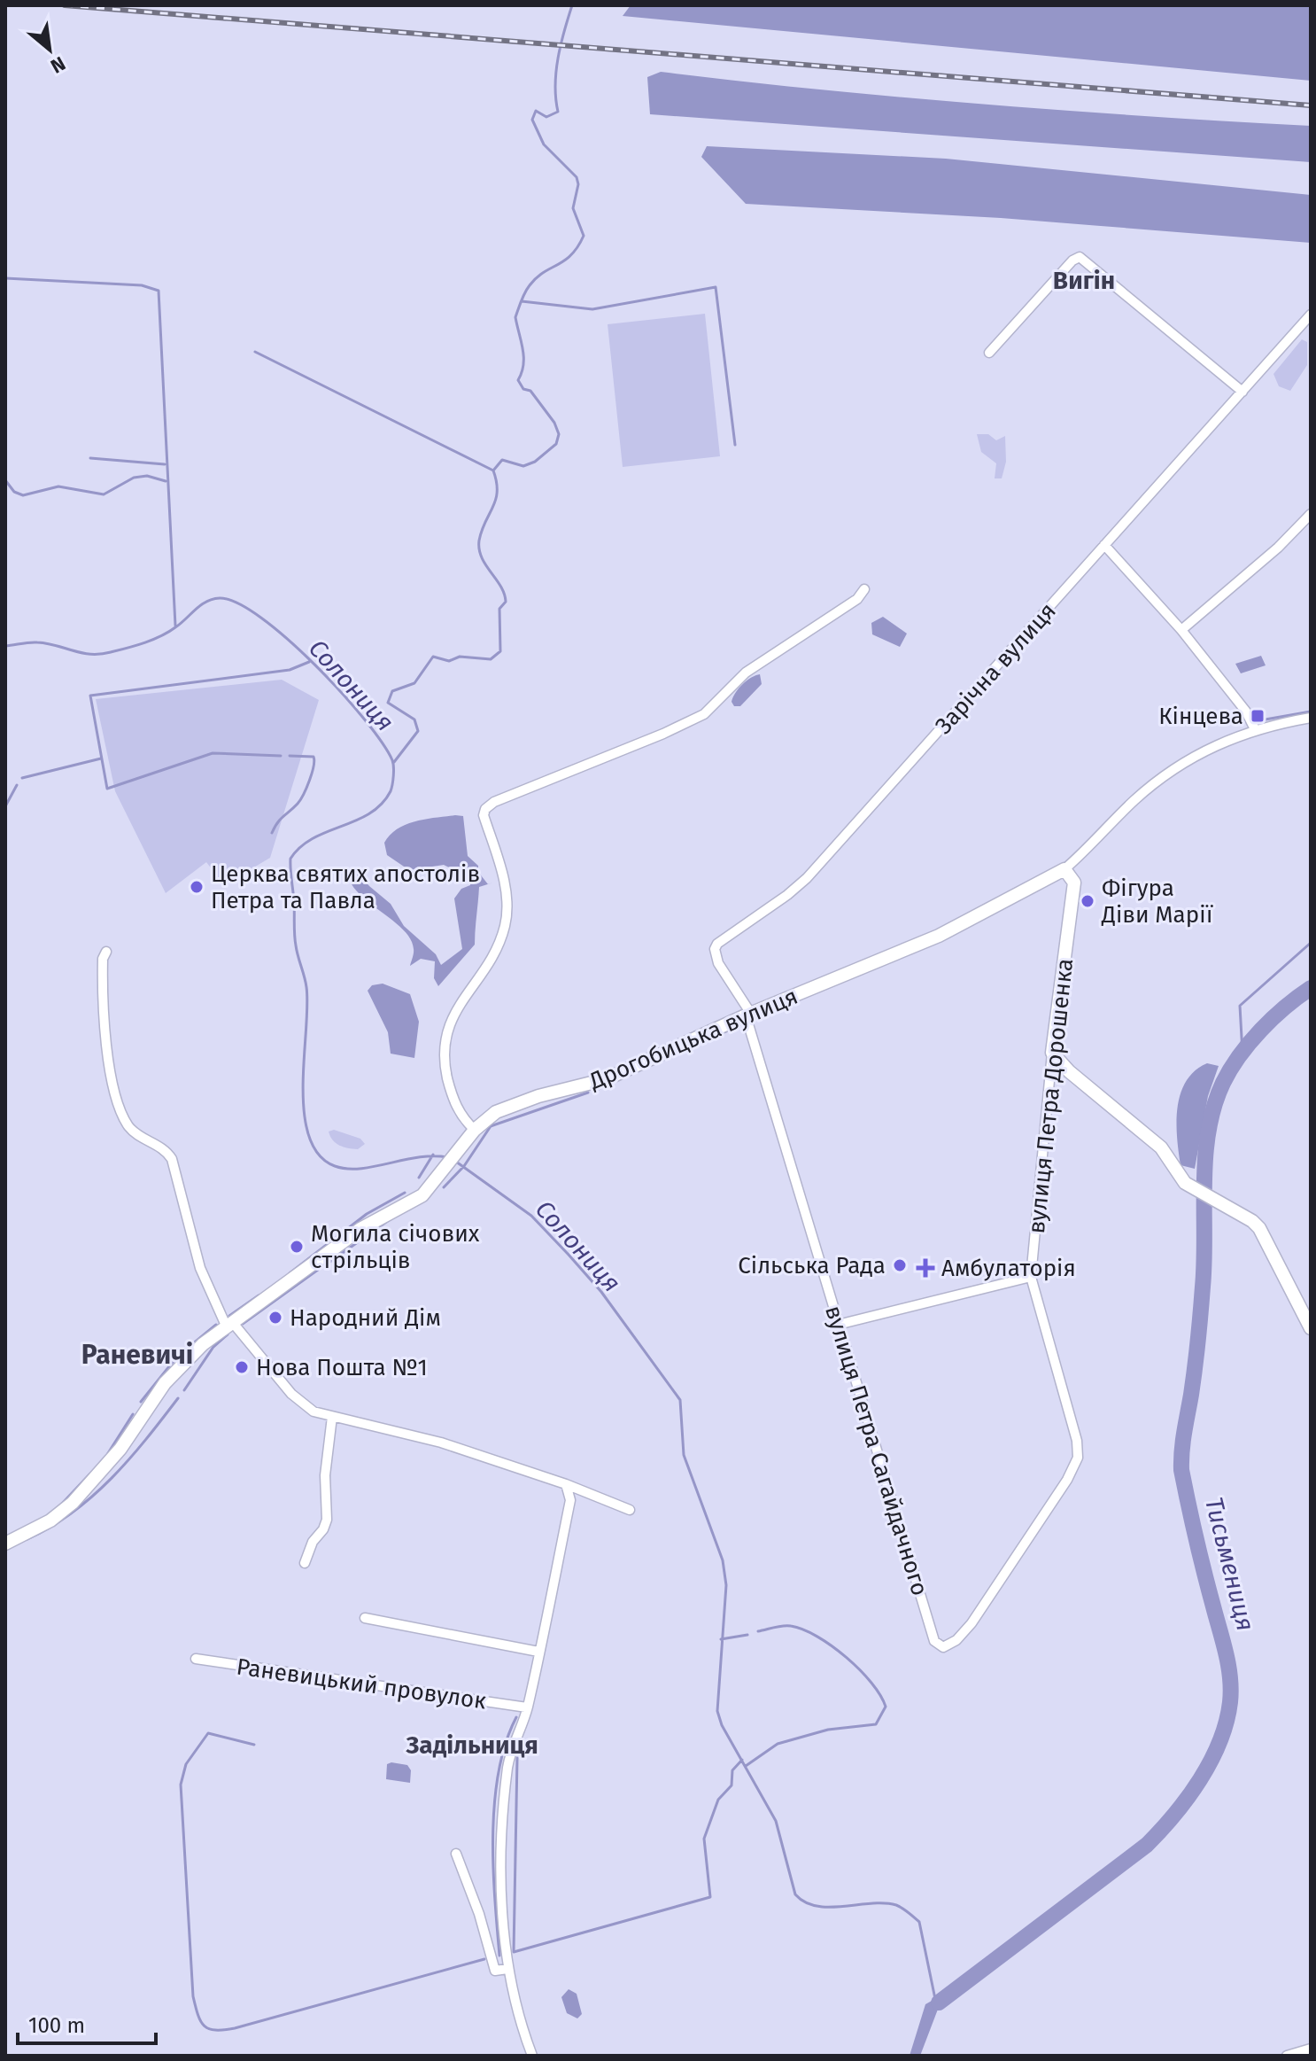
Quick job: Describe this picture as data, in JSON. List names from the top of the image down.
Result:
{
  "streets": {
    "street": [
      "Зарічна вулиця",
      "Дрогобицька вулиця",
      "вулиця Петра Дорошенка",
      "вулиця Петра Сагайдачного",
      "Раневицький провулок"
    ]
  },
  "crossings": [
    ["Зарічна вулиця", "Дрогобицька вулиця"],
    ["Зарічна вулиця", "вулиця Петра Сагайдачного"],
    ["Дрогобицька вулиця", "вулиця Петра Дорошенка"],
    ["Дрогобицька вулиця", "вулиця Петра Сагайдачного"],
    ["вулиця Петра Дорошенка", "вулиця Петра Сагайдачного"]
  ],
  "districts": ["Вигін", "Раневичі", "Задільниця"],
  "water": ["Солониця", "Тисьмениця"],
  "places": {
    "transit": ["Кінцева"],
    "other": [
      "Церква святих апостолів Петра та Павла",
      "Фігура Діви Марії",
      "Могила січових стрільців",
      "Сільська Рада",
      "Народний Дім",
      "Нова Пошта №1"
    ],
    "health": ["Амбулаторія"]
  },
  "scale_bar": "100 m",
  "north": "bottom right"
}
